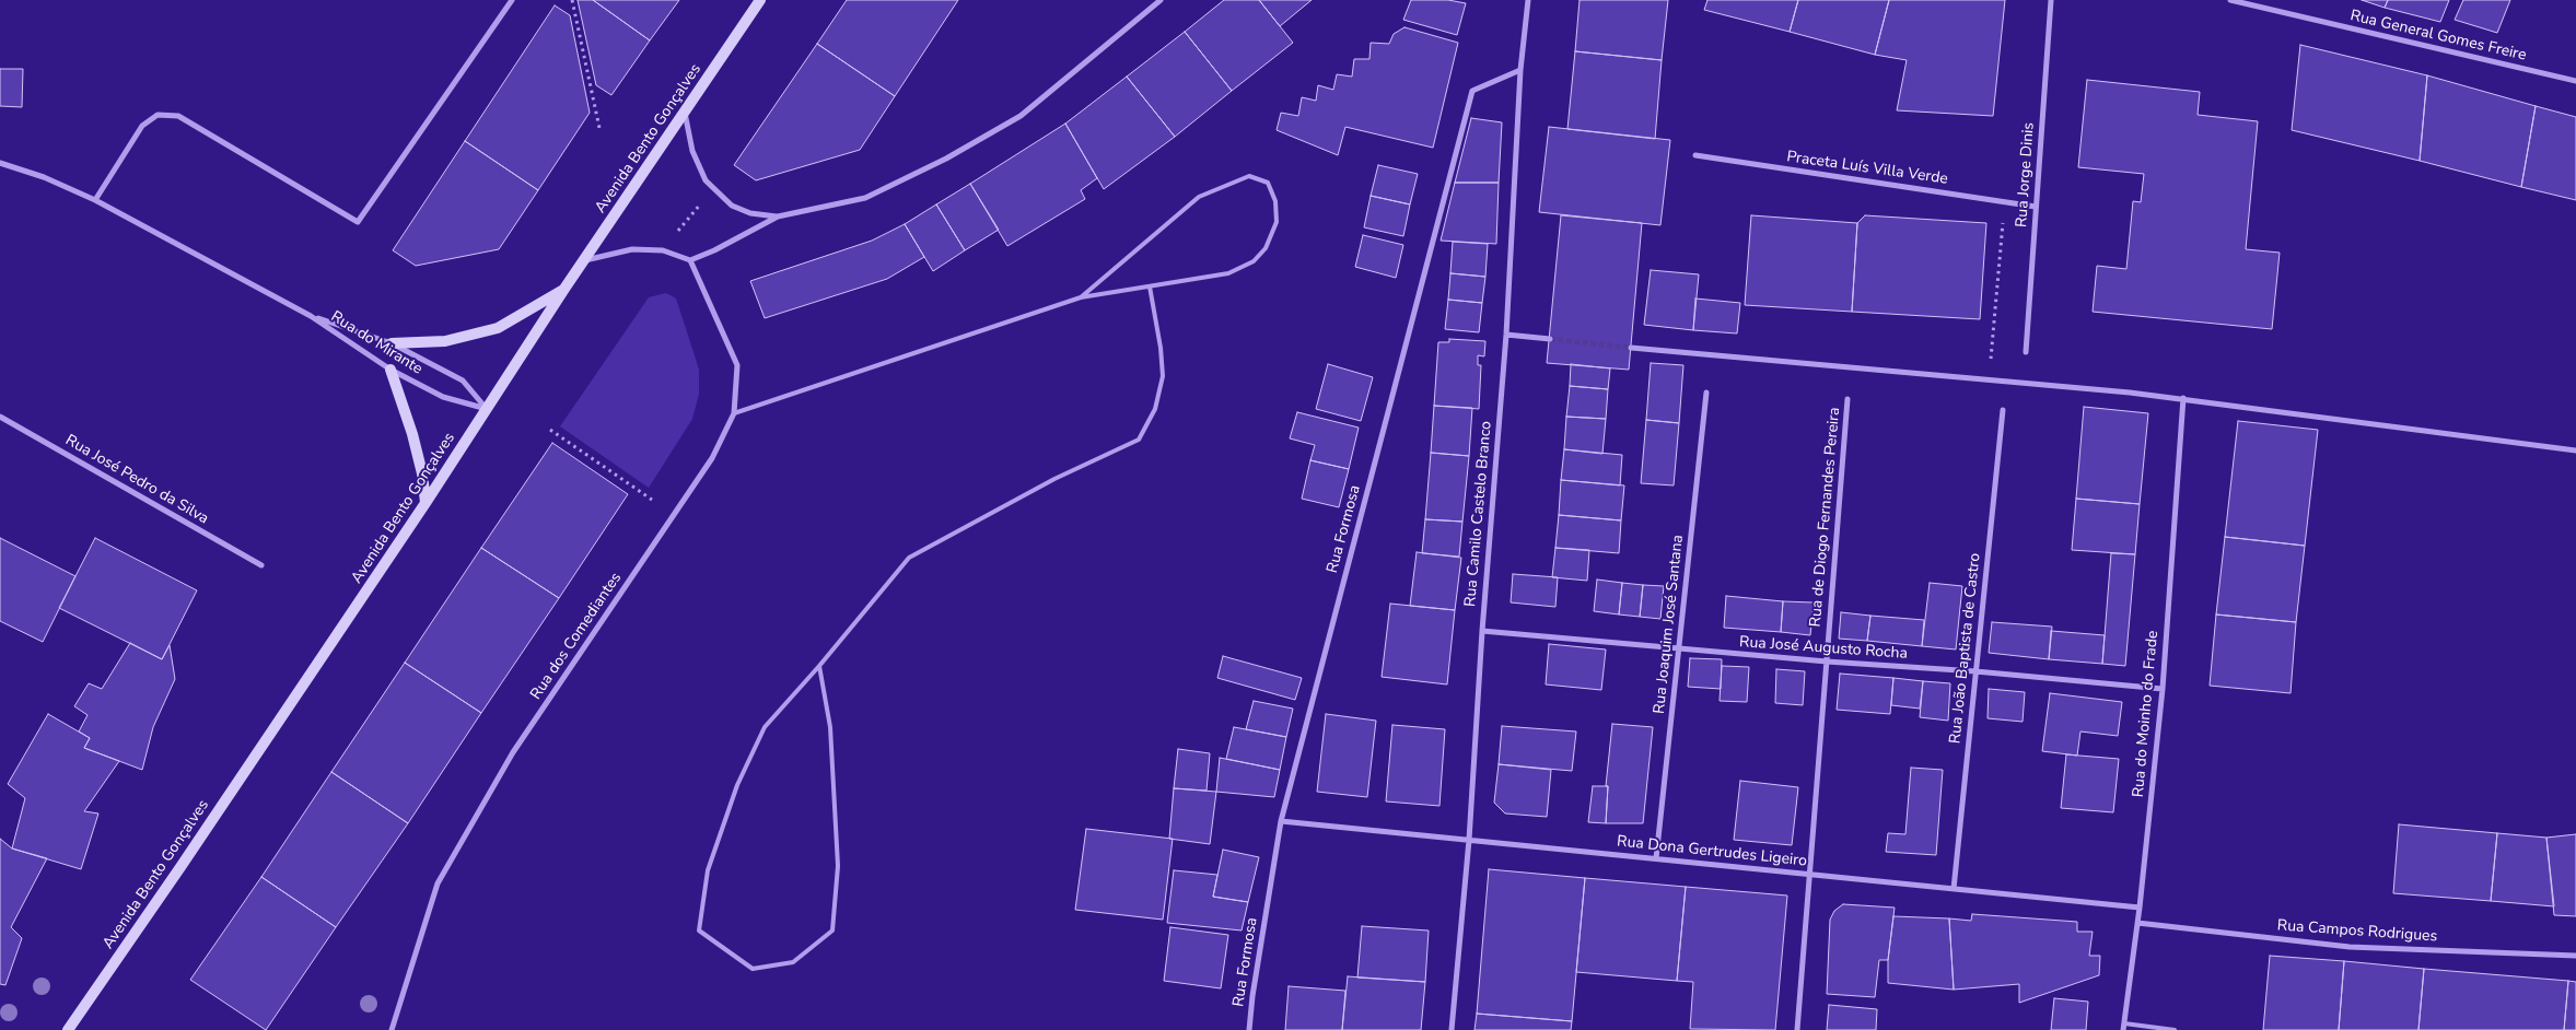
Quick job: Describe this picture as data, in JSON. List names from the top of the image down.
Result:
{
  "streets": {
    "main road": ["Avenida Bento Gonçalves"],
    "street": [
      "Rua General Gomes Freire",
      "Praceta Luís Villa Verde",
      "Rua Jorge Dinis",
      "Rua do Mirante",
      "Rua José Pedro da Silva",
      "Rua Camilo Castelo Branco",
      "Rua de Diogo Fernandes Pereira",
      "Rua Formosa",
      "Rua Joaquim José Santana",
      "Rua dos Comediantes",
      "Rua José Augusto Rocha",
      "Rua João Baptista de Castro",
      "Rua do Moinho do Frade",
      "Rua Dona Gertrudes Ligeiro",
      "Rua Campos Rodrigues"
    ]
  },
  "crossings": [
    ["Avenida Bento Gonçalves", "Rua do Mirante"],
    ["Praceta Luís Villa Verde", "Rua Jorge Dinis"],
    ["Rua Camilo Castelo Branco", "Rua Formosa"],
    ["Rua Camilo Castelo Branco", "Rua José Augusto Rocha"],
    ["Rua Camilo Castelo Branco", "Rua Dona Gertrudes Ligeiro"],
    ["Rua de Diogo Fernandes Pereira", "Rua José Augusto Rocha"],
    ["Rua de Diogo Fernandes Pereira", "Rua Dona Gertrudes Ligeiro"],
    ["Rua Formosa", "Rua Dona Gertrudes Ligeiro"],
    ["Rua Joaquim José Santana", "Rua José Augusto Rocha"],
    ["Rua Joaquim José Santana", "Rua Dona Gertrudes Ligeiro"],
    ["Rua José Augusto Rocha", "Rua João Baptista de Castro"],
    ["Rua José Augusto Rocha", "Rua do Moinho do Frade"],
    ["Rua João Baptista de Castro", "Rua Dona Gertrudes Ligeiro"],
    ["Rua do Moinho do Frade", "Rua Dona Gertrudes Ligeiro"],
    ["Rua do Moinho do Frade", "Rua Campos Rodrigues"]
  ]
}
